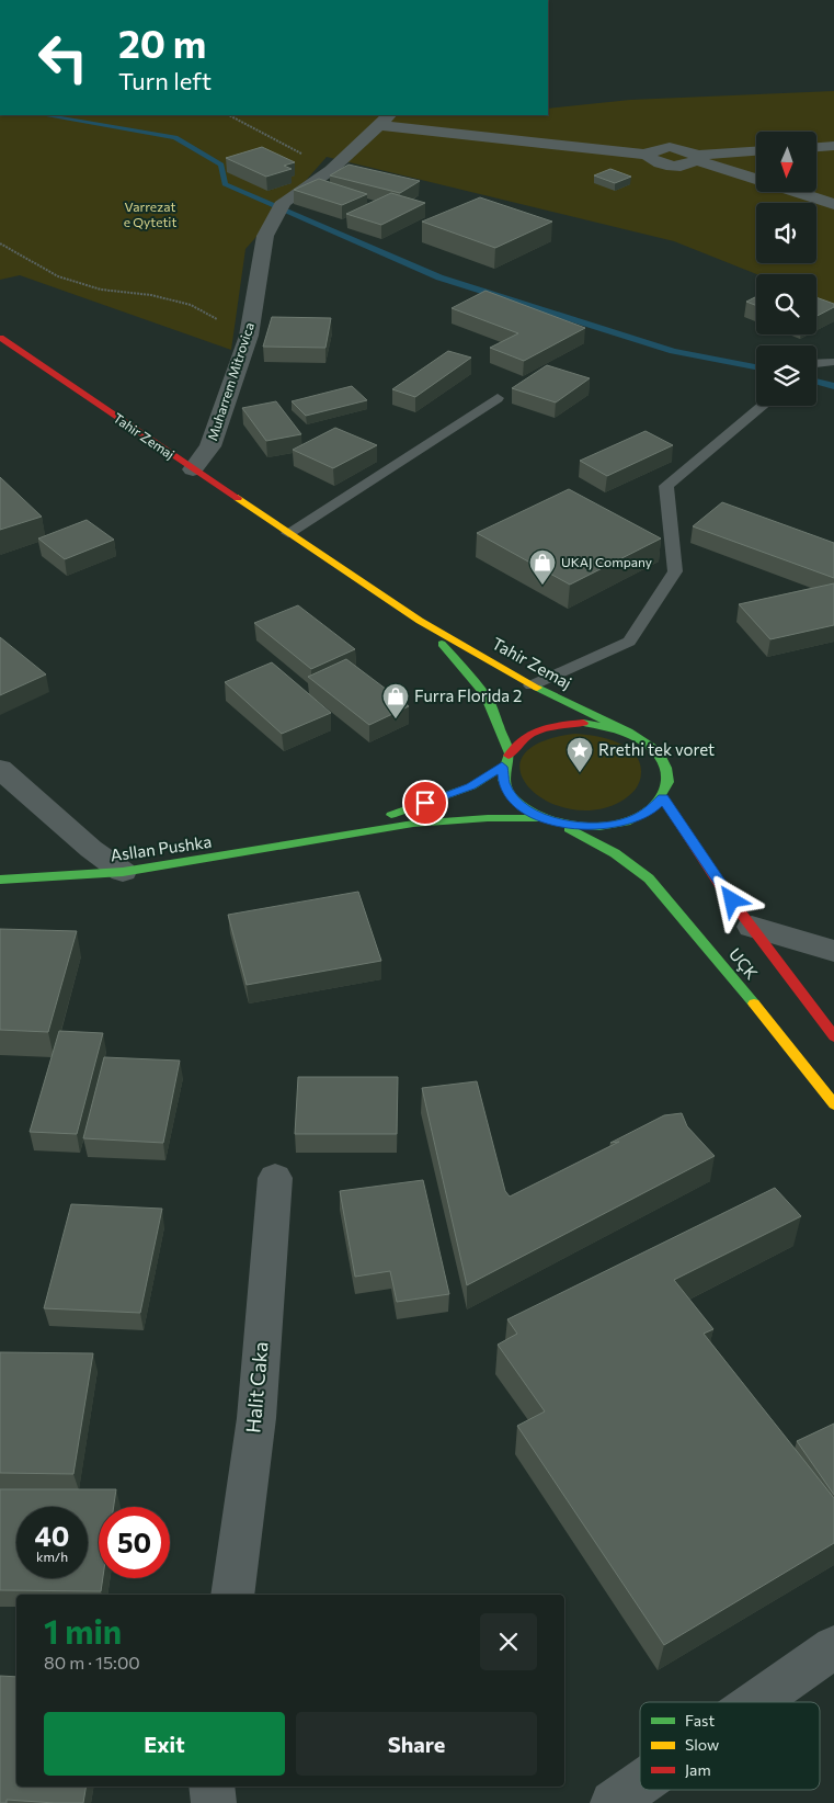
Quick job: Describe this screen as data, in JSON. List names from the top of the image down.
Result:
{
  "streets": {
    "main road": ["Tahir Zemaj", "Asllan Pushka", "UÇK"],
    "street": ["Muharrem Mitrovica", "Halit Caka"]
  },
  "crossings": [
    ["Muharrem Mitrovica", "Tahir Zemaj"],
    ["Tahir Zemaj", "Asllan Pushka"],
    ["Tahir Zemaj", "UÇK"],
    ["Asllan Pushka", "UÇK"]
  ],
  "parks": ["Varrezat e Qytetit"],
  "places": {
    "shop": ["UKAJ Company", "Furra Florida 2"],
    "place": ["Rrethi tek voret"]
  },
  "legend": ["Fast", "Slow", "Jam"],
  "north": "bottom",
  "page": {
    "turn": ["20 m", "Turn left"],
    "speed": "40 km/h",
    "limit": "50",
    "heading": ["1 min", "80 m · 15:00"],
    "buttons": ["Exit", "Share"]
  }
}
